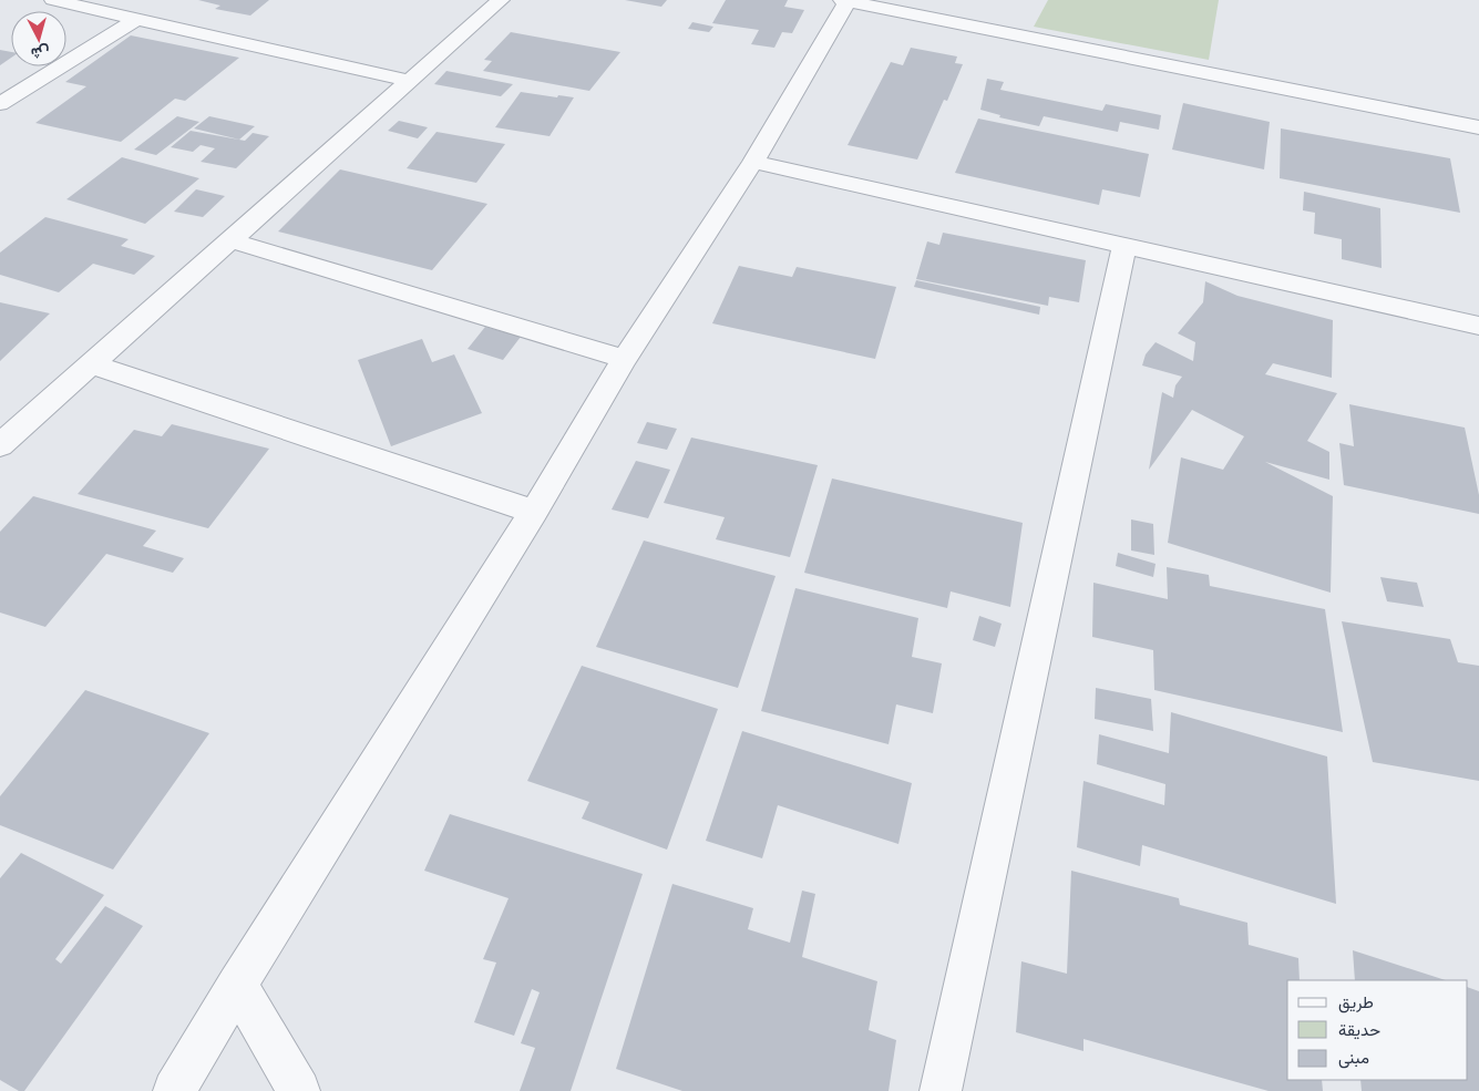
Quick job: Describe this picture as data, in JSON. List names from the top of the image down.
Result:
{
  "legend": ["طريق", "حديقة", "مبنى"],
  "north": "bottom"
}
